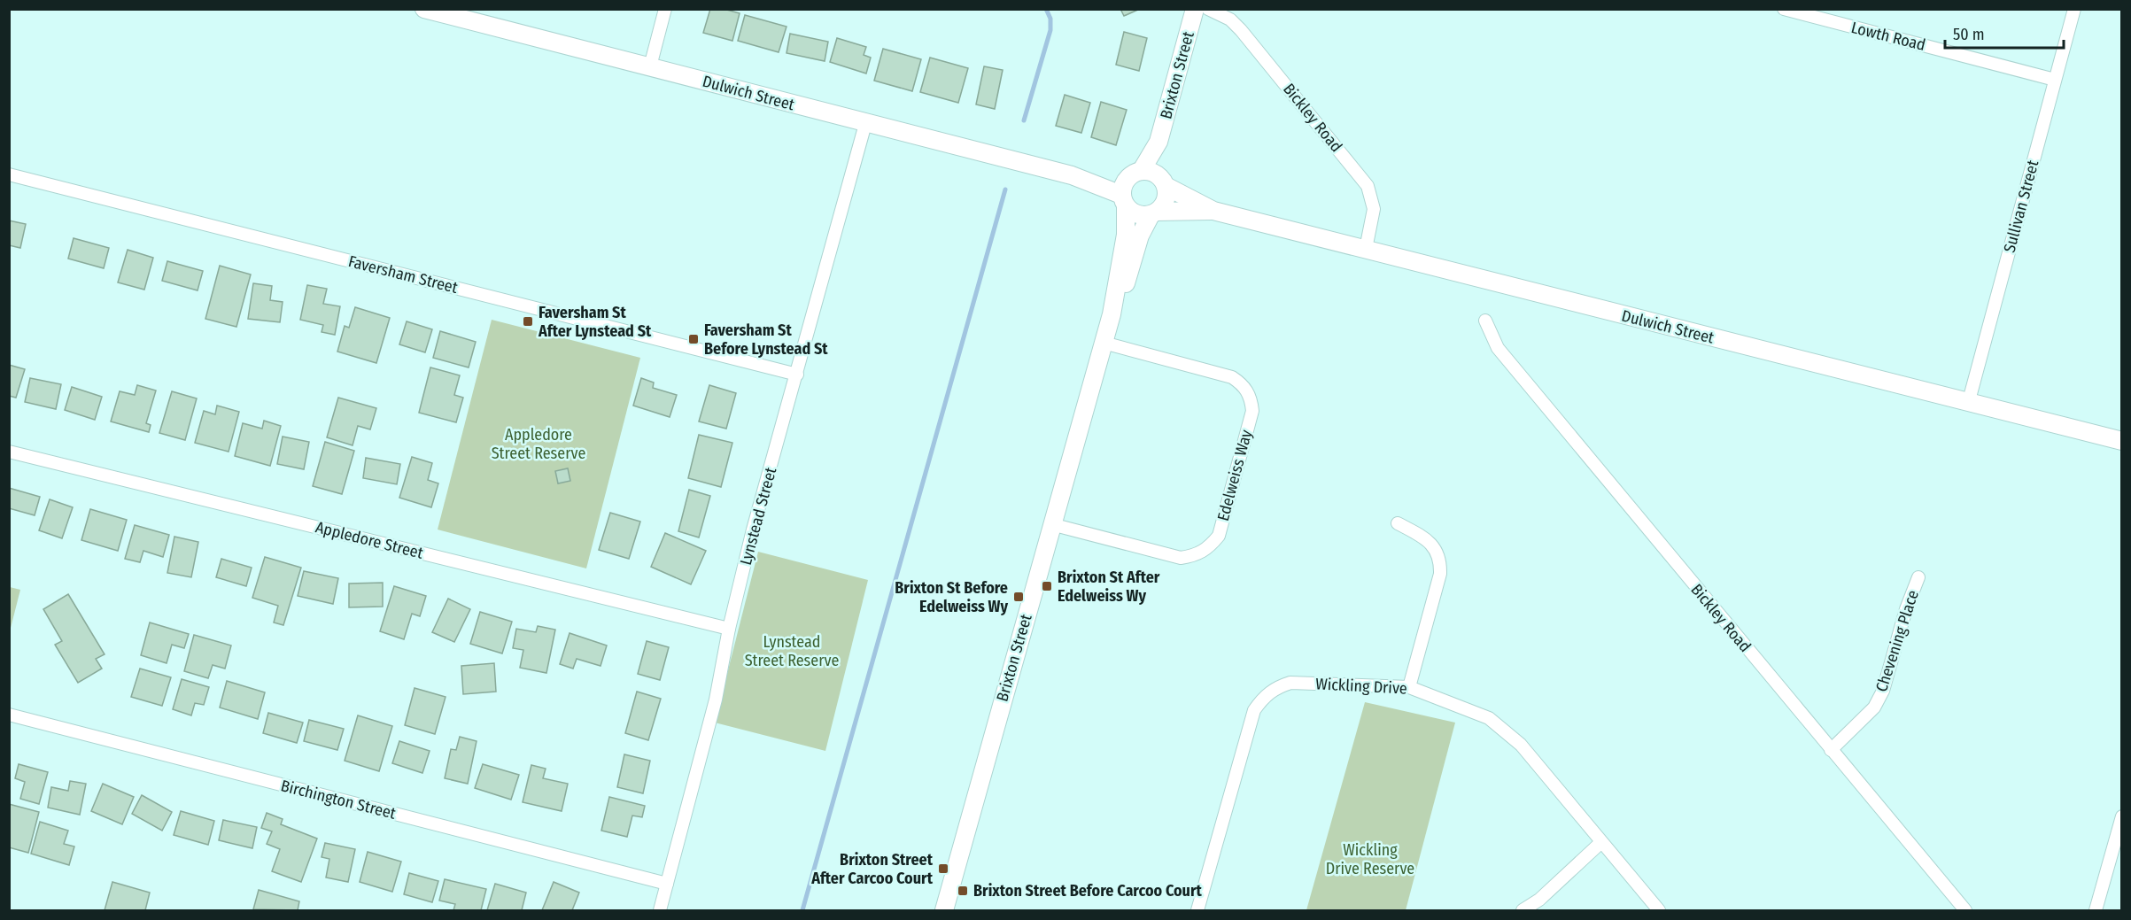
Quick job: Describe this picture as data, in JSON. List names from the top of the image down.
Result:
{
  "streets": {
    "street": [
      "Lowth Road",
      "Brixton Street",
      "Dulwich Street",
      "Bickley Road",
      "Sullivan Street",
      "Faversham Street",
      "Edelweiss Way",
      "Lynstead Street",
      "Appledore Street",
      "Chevening Place",
      "Wickling Drive",
      "Birchington Street"
    ]
  },
  "crossings": [
    ["Lowth Road", "Sullivan Street"],
    ["Brixton Street", "Dulwich Street"],
    ["Brixton Street", "Edelweiss Way"],
    ["Dulwich Street", "Bickley Road"],
    ["Dulwich Street", "Sullivan Street"],
    ["Dulwich Street", "Lynstead Street"],
    ["Bickley Road", "Chevening Place"],
    ["Faversham Street", "Lynstead Street"],
    ["Lynstead Street", "Appledore Street"],
    ["Lynstead Street", "Birchington Street"]
  ],
  "parks": ["Appledore Street Reserve", "Lynstead Street Reserve", "Wickling Drive Reserve"],
  "places": {
    "transit": [
      "Faversham St After Lynstead St",
      "Faversham St Before Lynstead St",
      "Brixton St After Edelweiss Wy",
      "Brixton St Before Edelweiss Wy",
      "Brixton Street After Carcoo Court",
      "Brixton Street Before Carcoo Court"
    ]
  },
  "scale_bar": "50 m"
}
